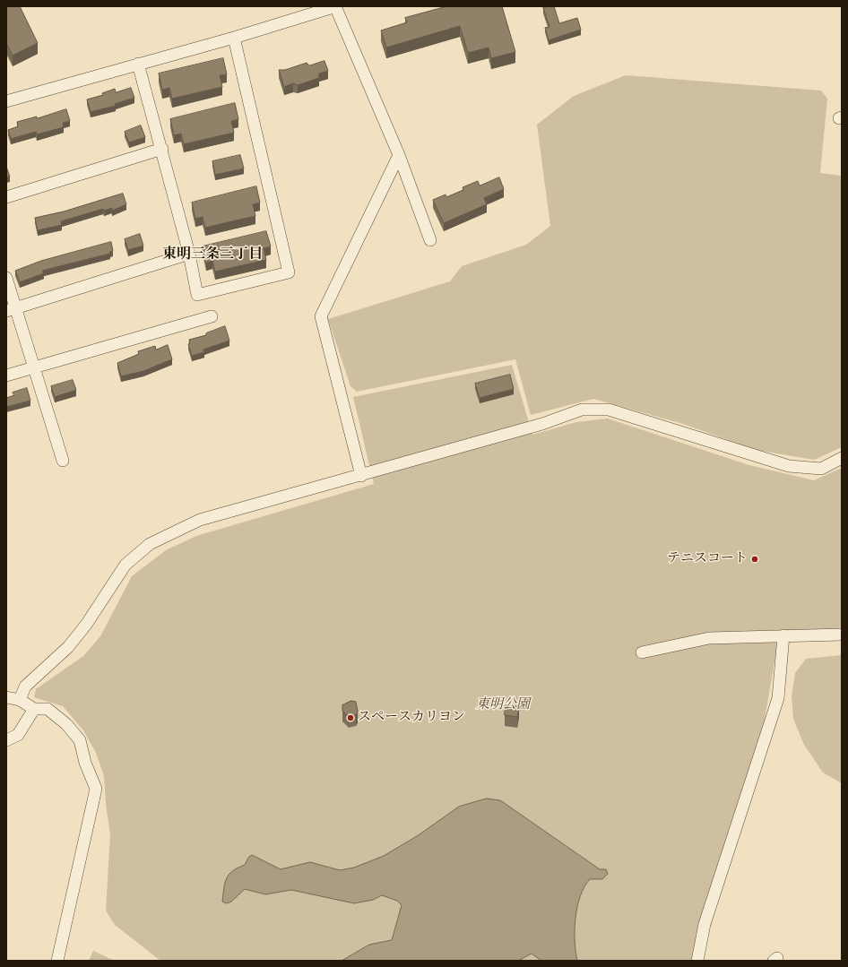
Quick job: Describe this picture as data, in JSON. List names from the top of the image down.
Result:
{
  "districts": ["東明三条三丁目"],
  "parks": ["東明公園"],
  "places": ["テニスコート", "スペースカリヨン"]
}
